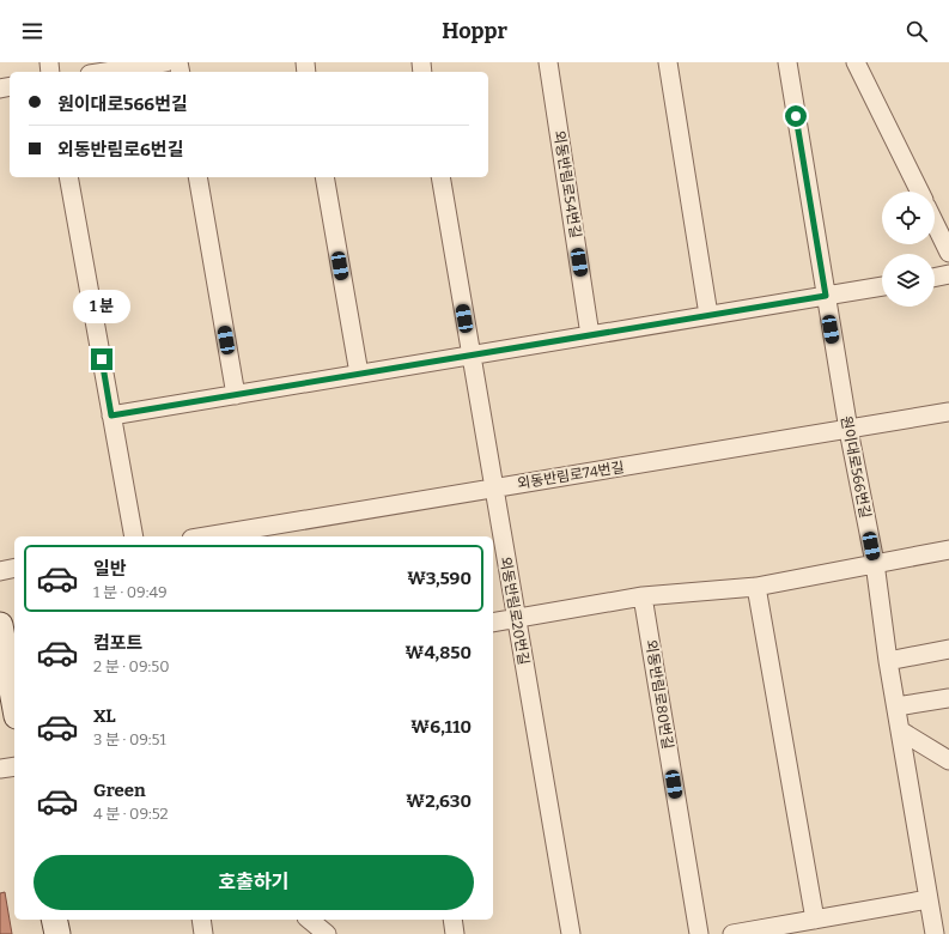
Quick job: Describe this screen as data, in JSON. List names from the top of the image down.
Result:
{
  "streets": {
    "street": [
      "외동반림로54번길",
      "원이대로566번길",
      "외동반림로74번길",
      "외동반림로20번길",
      "외동반림로80번길"
    ]
  },
  "crossings": [
    ["원이대로566번길", "외동반림로74번길"],
    ["외동반림로74번길", "외동반림로20번길"]
  ],
  "page": {
    "header": "Hoppr",
    "banner": ["원이대로566번길", "외동반림로6번길"],
    "bubble": "1 분",
    "list": [
      {
        "name": "일반",
        "note": "1 분 · 09:49",
        "value": "₩3,590"
      },
      {
        "name": "컴포트",
        "note": "2 분 · 09:50",
        "value": "₩4,850"
      },
      {
        "name": "XL",
        "note": "3 분 · 09:51",
        "value": "₩6,110"
      },
      {
        "name": "Green",
        "note": "4 분 · 09:52",
        "value": "₩2,630"
      }
    ],
    "buttons": "호출하기"
  }
}
